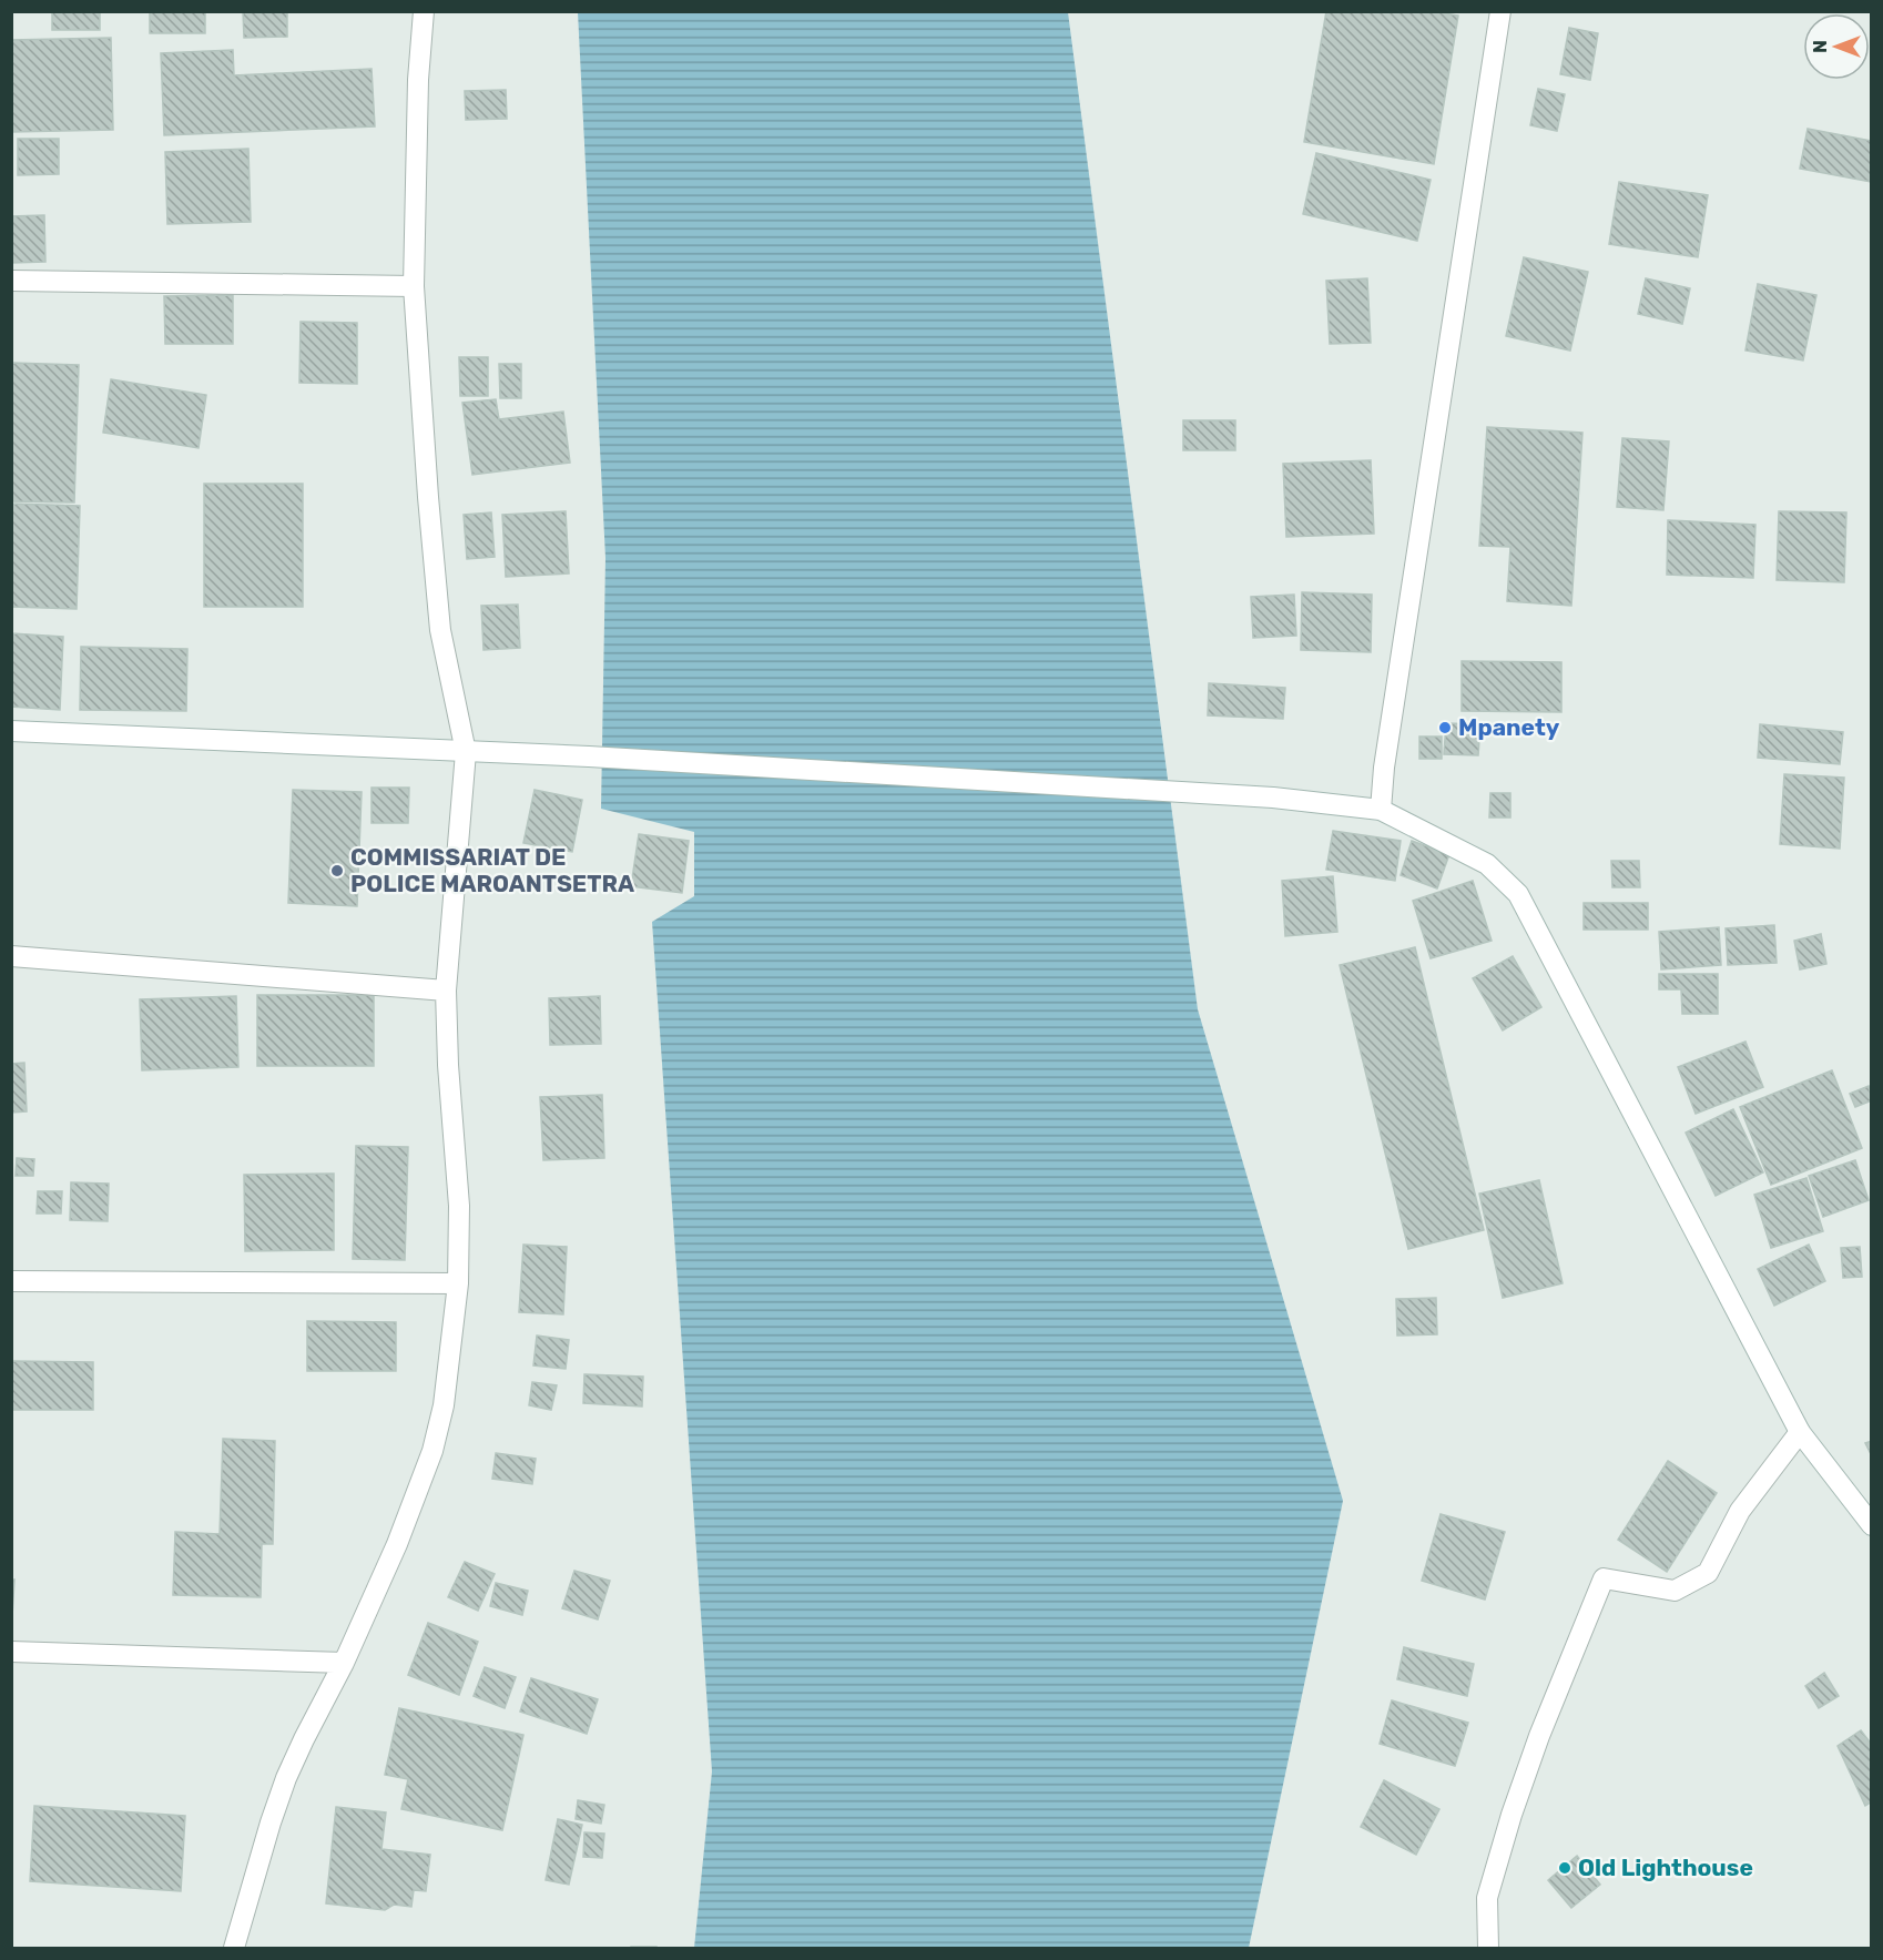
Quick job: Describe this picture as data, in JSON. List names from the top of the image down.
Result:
{
  "places": ["Mpanety", "COMMISSARIAT DE POLICE MAROANTSETRA", "Old Lighthouse"],
  "north": "left"
}
